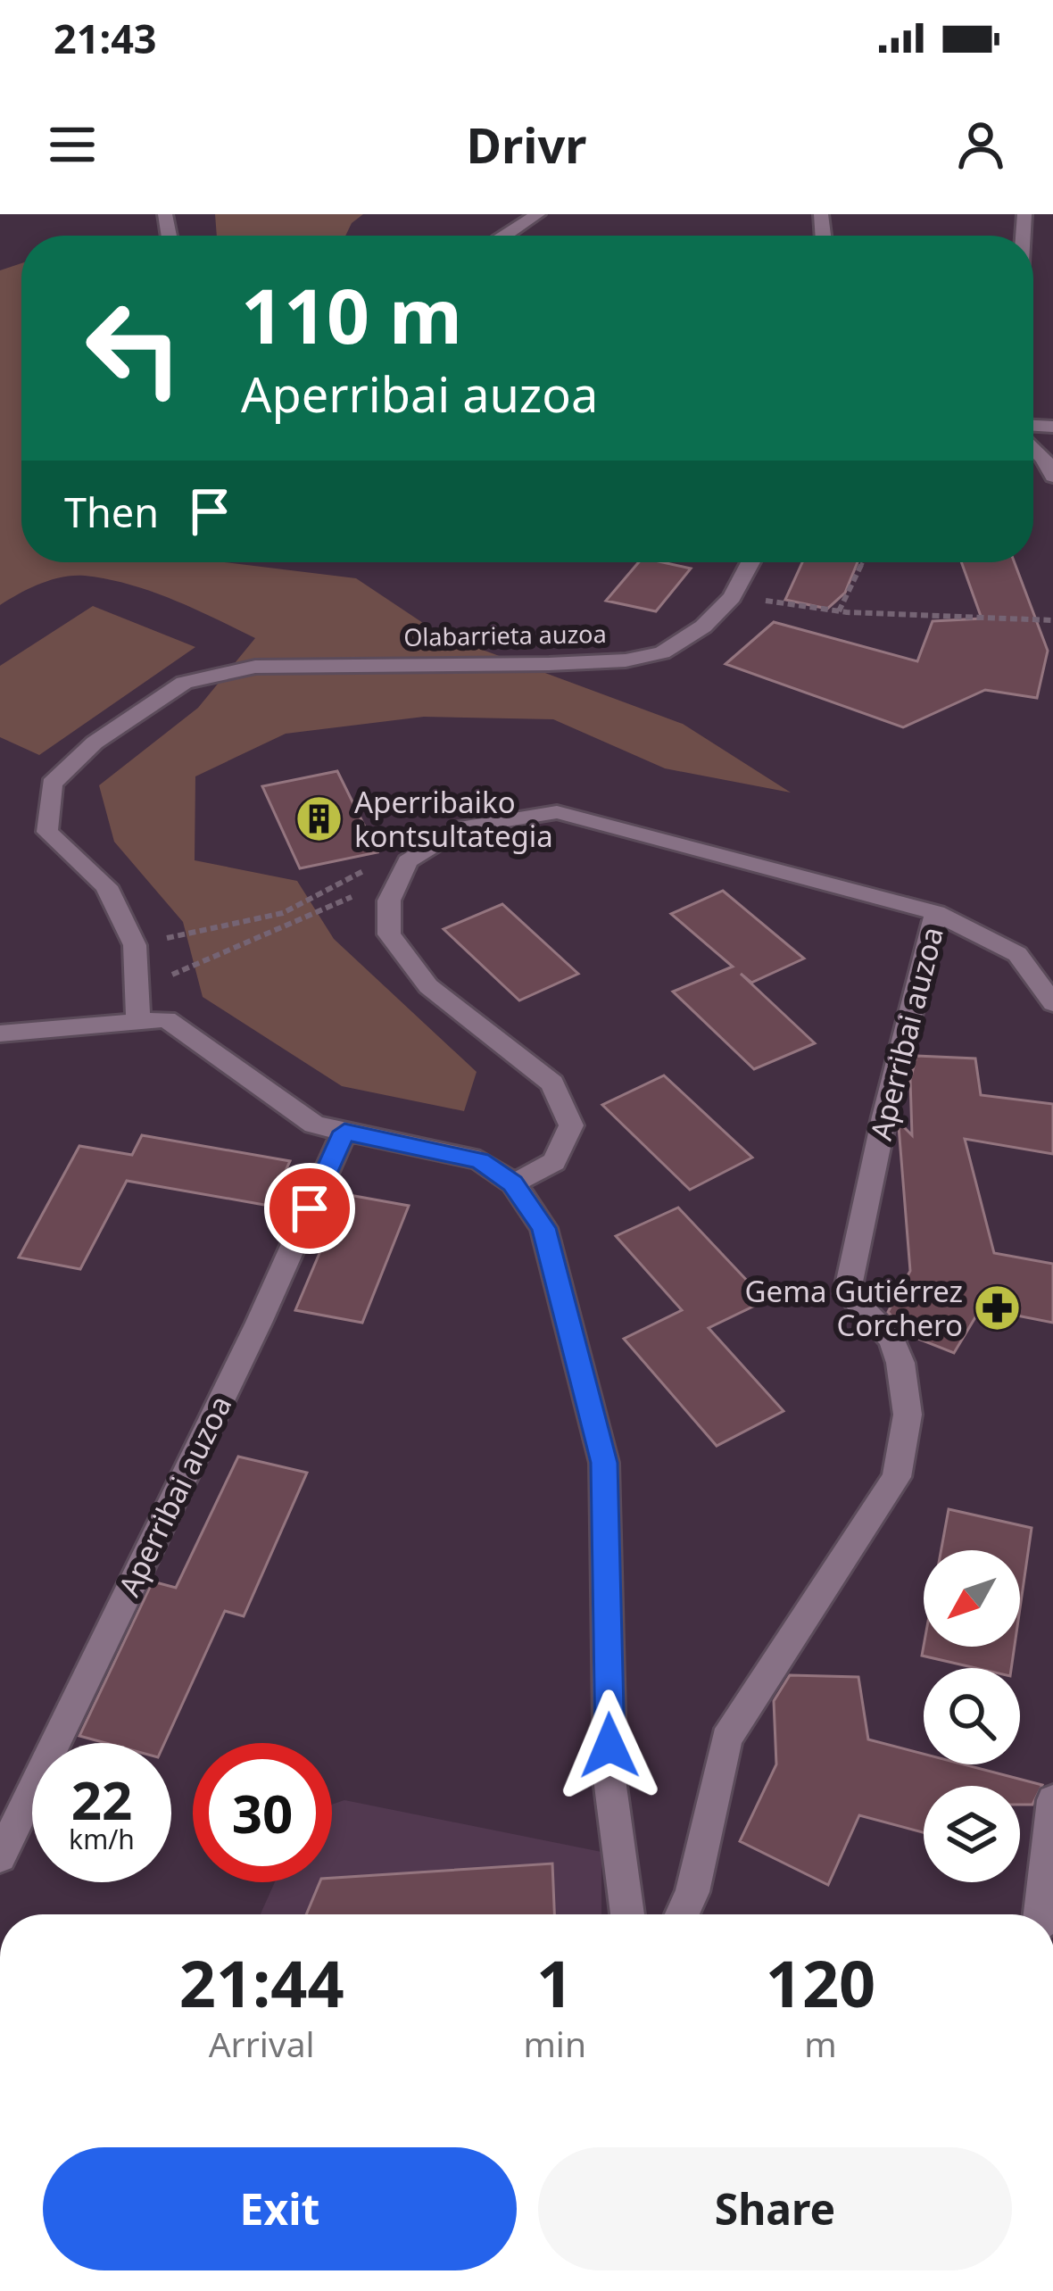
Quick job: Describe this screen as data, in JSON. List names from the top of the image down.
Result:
{
  "streets": {
    "street": ["Olabarrieta auzoa", "Aperribai auzoa"]
  },
  "places": {
    "building": ["Aperribaiko kontsultategia"],
    "pharmacy": ["Gema Gutiérrez Corchero"]
  },
  "north": "bottom left",
  "page": {
    "status": "21:43",
    "header": "Drivr",
    "turn": ["110 m", "Aperribai auzoa"],
    "then": "Then",
    "speed": "22 km/h",
    "limit": "30",
    "eta": [
      "21:44",
      "Arrival",
      "1",
      "min",
      "120",
      "m"
    ],
    "buttons": ["Exit", "Share"]
  }
}
